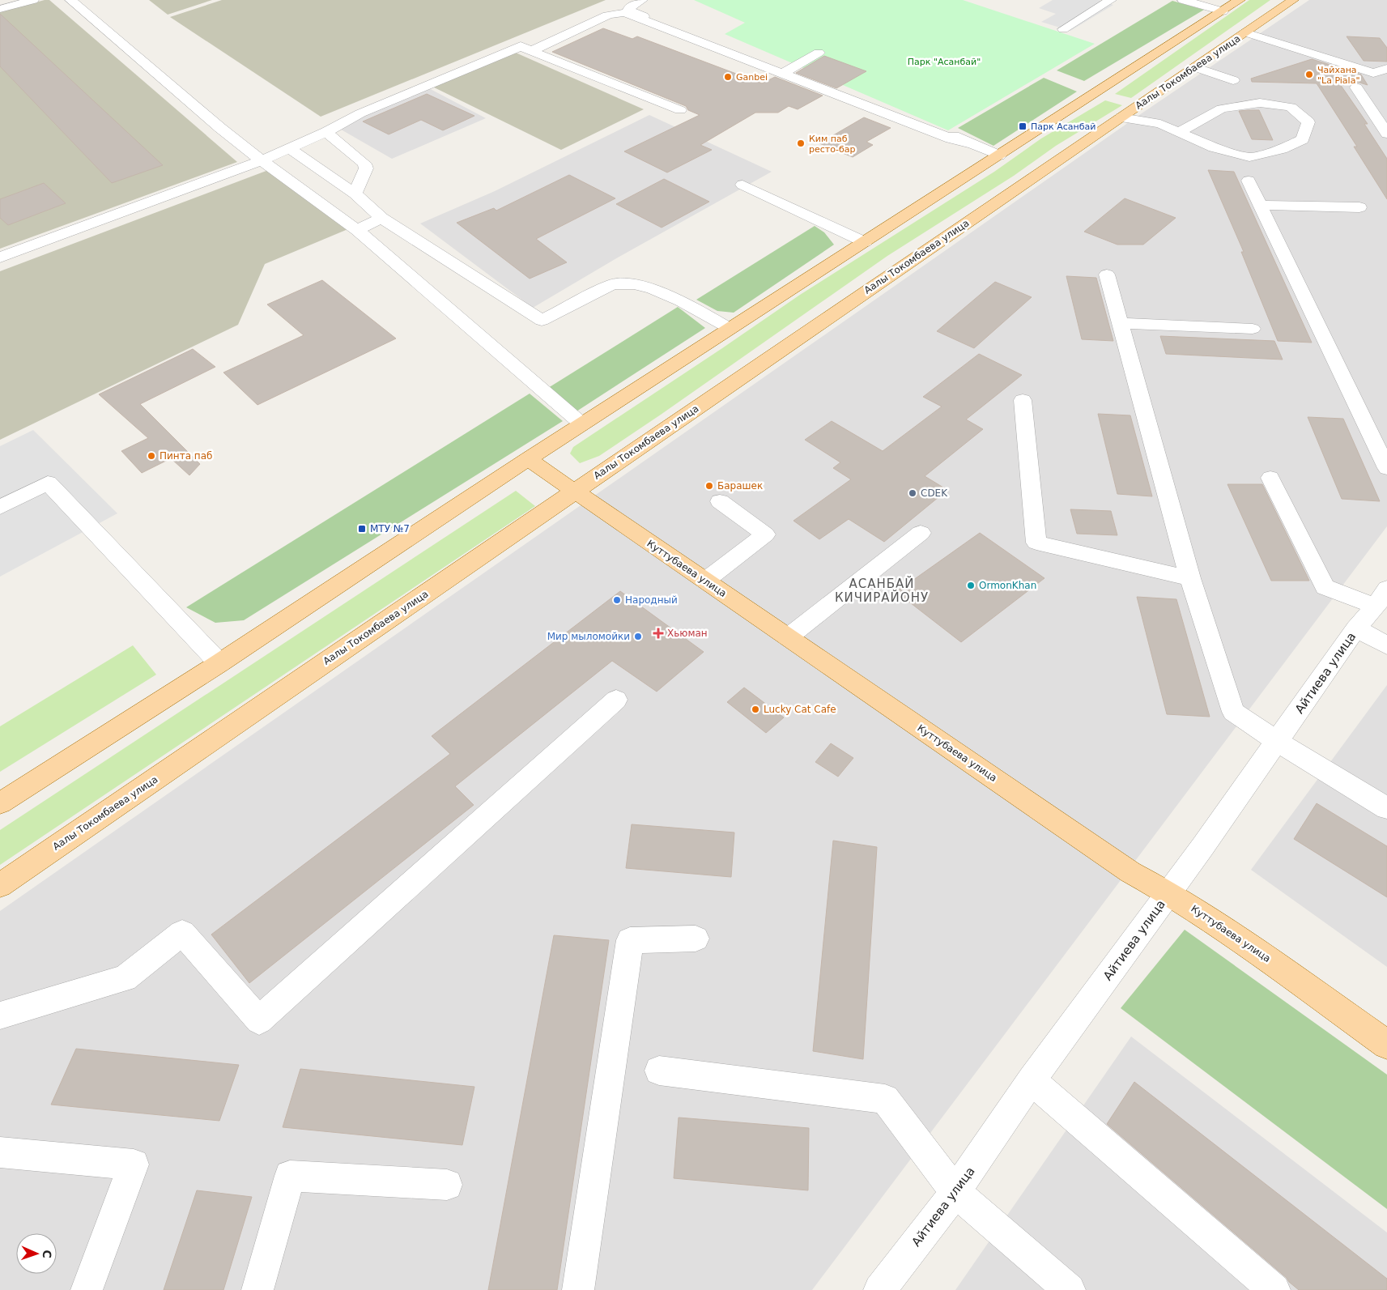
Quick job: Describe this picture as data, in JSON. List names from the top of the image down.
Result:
{
  "streets": {
    "main road": ["Аалы Токомбаева улица", "Куттубаева улица"],
    "street": ["Айтиева улица"]
  },
  "crossings": [
    ["Аалы Токомбаева улица", "Куттубаева улица"],
    ["Куттубаева улица", "Айтиева улица"]
  ],
  "districts": ["АСАНБАЙ КИЧИРАЙОНУ"],
  "parks": ["Парк \"Асанбай\""],
  "places": {
    "other": [
      "Чайхана \"La Piala\"",
      "Ganbei",
      "Ким паб ресто-бар",
      "Пинта паб",
      "Барашек",
      "CDEK",
      "OrmonKhan",
      "Народный",
      "Мир мыломойки",
      "Lucky Cat Cafe"
    ],
    "transit": ["Парк Асанбай", "МТУ №7"],
    "health": ["Хьюман"]
  },
  "north": "right"
}
